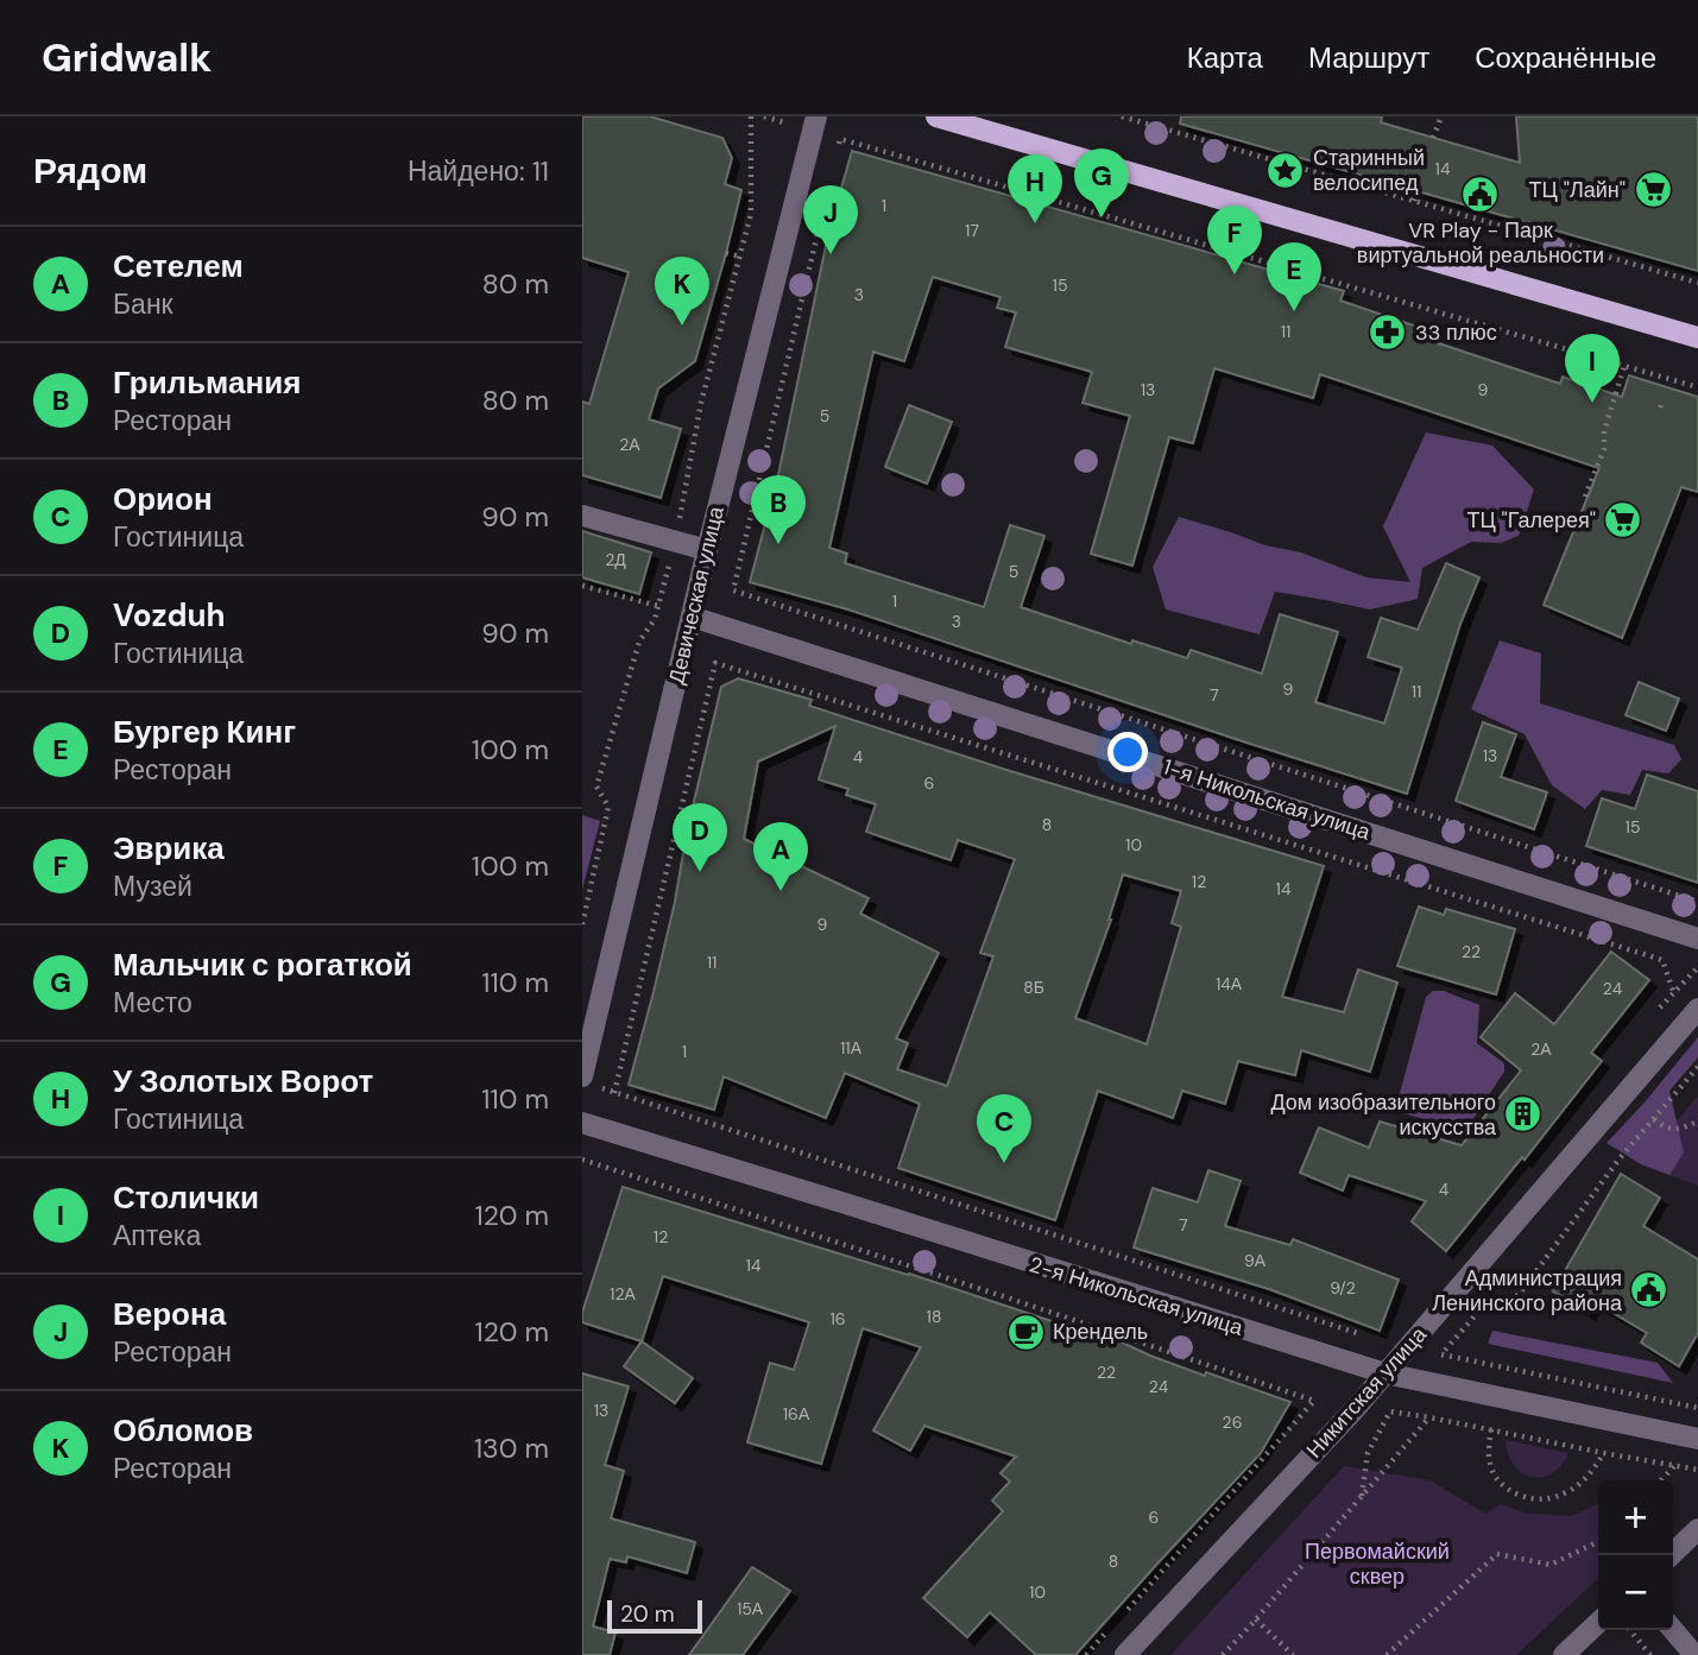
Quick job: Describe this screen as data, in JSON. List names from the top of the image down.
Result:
{
  "streets": {
    "street": [
      "Девическая улица",
      "1-я Никольская улица",
      "2-я Никольская улица",
      "Никитская улица"
    ]
  },
  "crossings": [
    ["Девическая улица", "1-я Никольская улица"],
    ["2-я Никольская улица", "Никитская улица"]
  ],
  "parks": ["Первомайский сквер"],
  "places": {
    "place": ["Старинный велосипед"],
    "supermarket": ["ТЦ \"Лайн\"", "ТЦ \"Галерея\""],
    "public building": ["VR Play - Парк виртуальной реальности", "Администрация Ленинского района"],
    "pharmacy": ["33 плюс"],
    "building": ["Дом изобразительного искусства"],
    "cafe": ["Крендель"]
  },
  "house_numbers": [
    "14",
    "1",
    "17",
    "15",
    "3",
    "11",
    "13",
    "9",
    "5",
    "2А",
    "2Д",
    "5",
    "1",
    "3",
    "9",
    "11",
    "7",
    "13",
    "4",
    "6",
    "8",
    "15",
    "10",
    "12",
    "14",
    "9",
    "22",
    "11",
    "14А",
    "8Б",
    "24",
    "11А",
    "2А",
    "1",
    "4",
    "7",
    "12",
    "9А",
    "14",
    "9/2",
    "12А",
    "18",
    "16",
    "22",
    "24",
    "13",
    "16А",
    "26",
    "6",
    "8",
    "10",
    "15А"
  ],
  "scale_bar": "20 m",
  "page": {
    "header": "Gridwalk",
    "nav": ["Карта", "Маршрут", "Сохранённые"],
    "heading": ["Рядом", "Найдено: 11"],
    "pins": [
      "G",
      "H",
      "J",
      "F",
      "E",
      "K",
      "I",
      "B",
      "D",
      "A",
      "C"
    ],
    "list": [
      {
        "mark": "A",
        "name": "Сетелем",
        "note": "Банк",
        "value": "80 m"
      },
      {
        "mark": "B",
        "name": "Грильмания",
        "note": "Ресторан",
        "value": "80 m"
      },
      {
        "mark": "C",
        "name": "Орион",
        "note": "Гостиница",
        "value": "90 m"
      },
      {
        "mark": "D",
        "name": "Vozduh",
        "note": "Гостиница",
        "value": "90 m"
      },
      {
        "mark": "E",
        "name": "Бургер Кинг",
        "note": "Ресторан",
        "value": "100 m"
      },
      {
        "mark": "F",
        "name": "Эврика",
        "note": "Музей",
        "value": "100 m"
      },
      {
        "mark": "G",
        "name": "Мальчик с рогаткой",
        "note": "Место",
        "value": "110 m"
      },
      {
        "mark": "H",
        "name": "У Золотых Ворот",
        "note": "Гостиница",
        "value": "110 m"
      },
      {
        "mark": "I",
        "name": "Столички",
        "note": "Аптека",
        "value": "120 m"
      },
      {
        "mark": "J",
        "name": "Верона",
        "note": "Ресторан",
        "value": "120 m"
      },
      {
        "mark": "K",
        "name": "Обломов",
        "note": "Ресторан",
        "value": "130 m"
      }
    ],
    "map_buttons": ["+", "−"],
    "scale": "20 m"
  }
}
